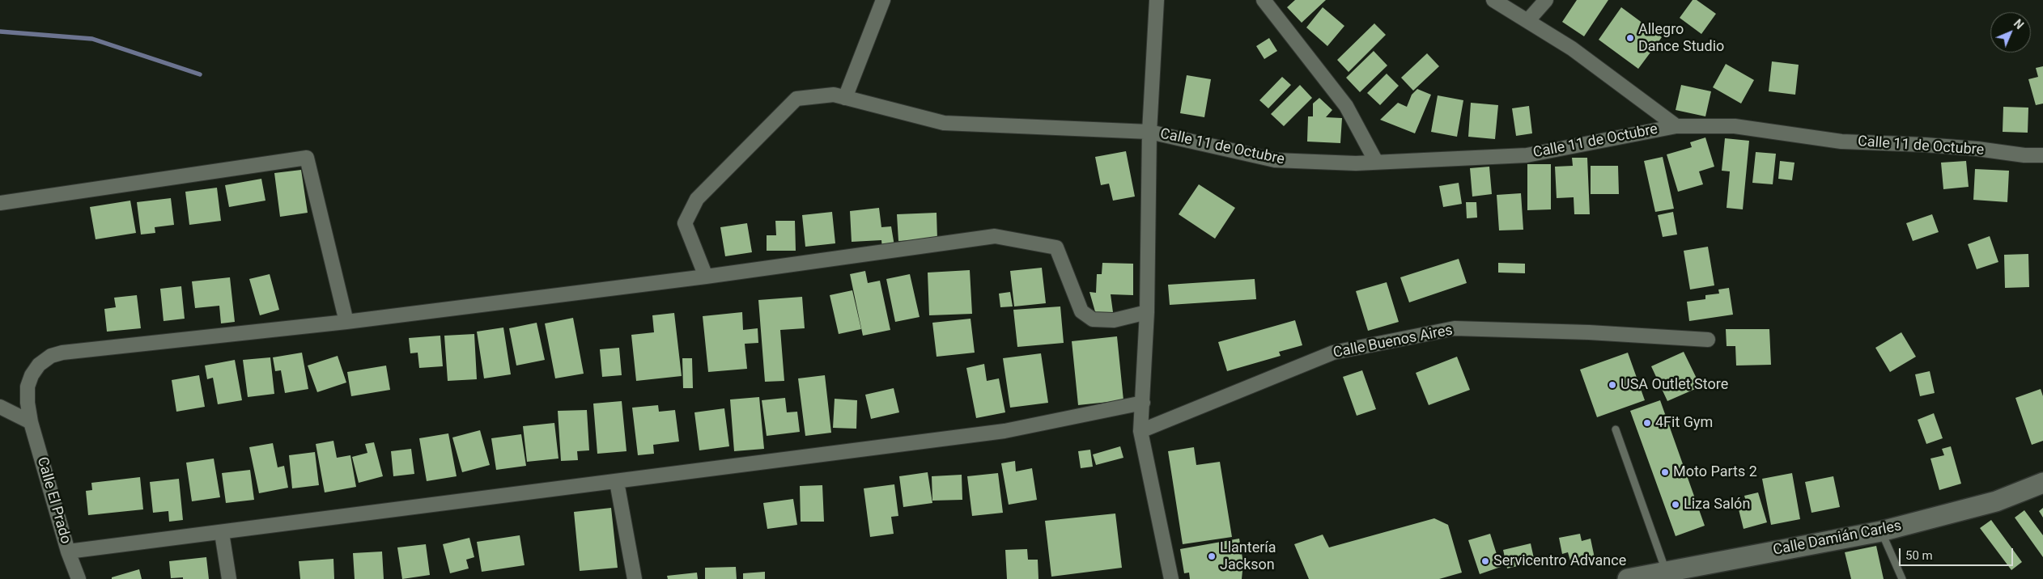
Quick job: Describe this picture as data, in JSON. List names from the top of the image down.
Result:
{
  "streets": {
    "street": [
      "Calle 11 de Octubre",
      "Calle Buenos Aires",
      "Calle El Prado",
      "Calle Damián Carles"
    ]
  },
  "crossings": [
    ["Calle 11 de Octubre", "Calle El Prado"]
  ],
  "places": [
    "Allegro Dance Studio",
    "USA Outlet Store",
    "4Fit Gym",
    "Moto Parts 2",
    "Liza Salón",
    "Llantería Jackson",
    "Servicentro Advance"
  ],
  "scale_bar": "50 m",
  "north": "top right"
}
